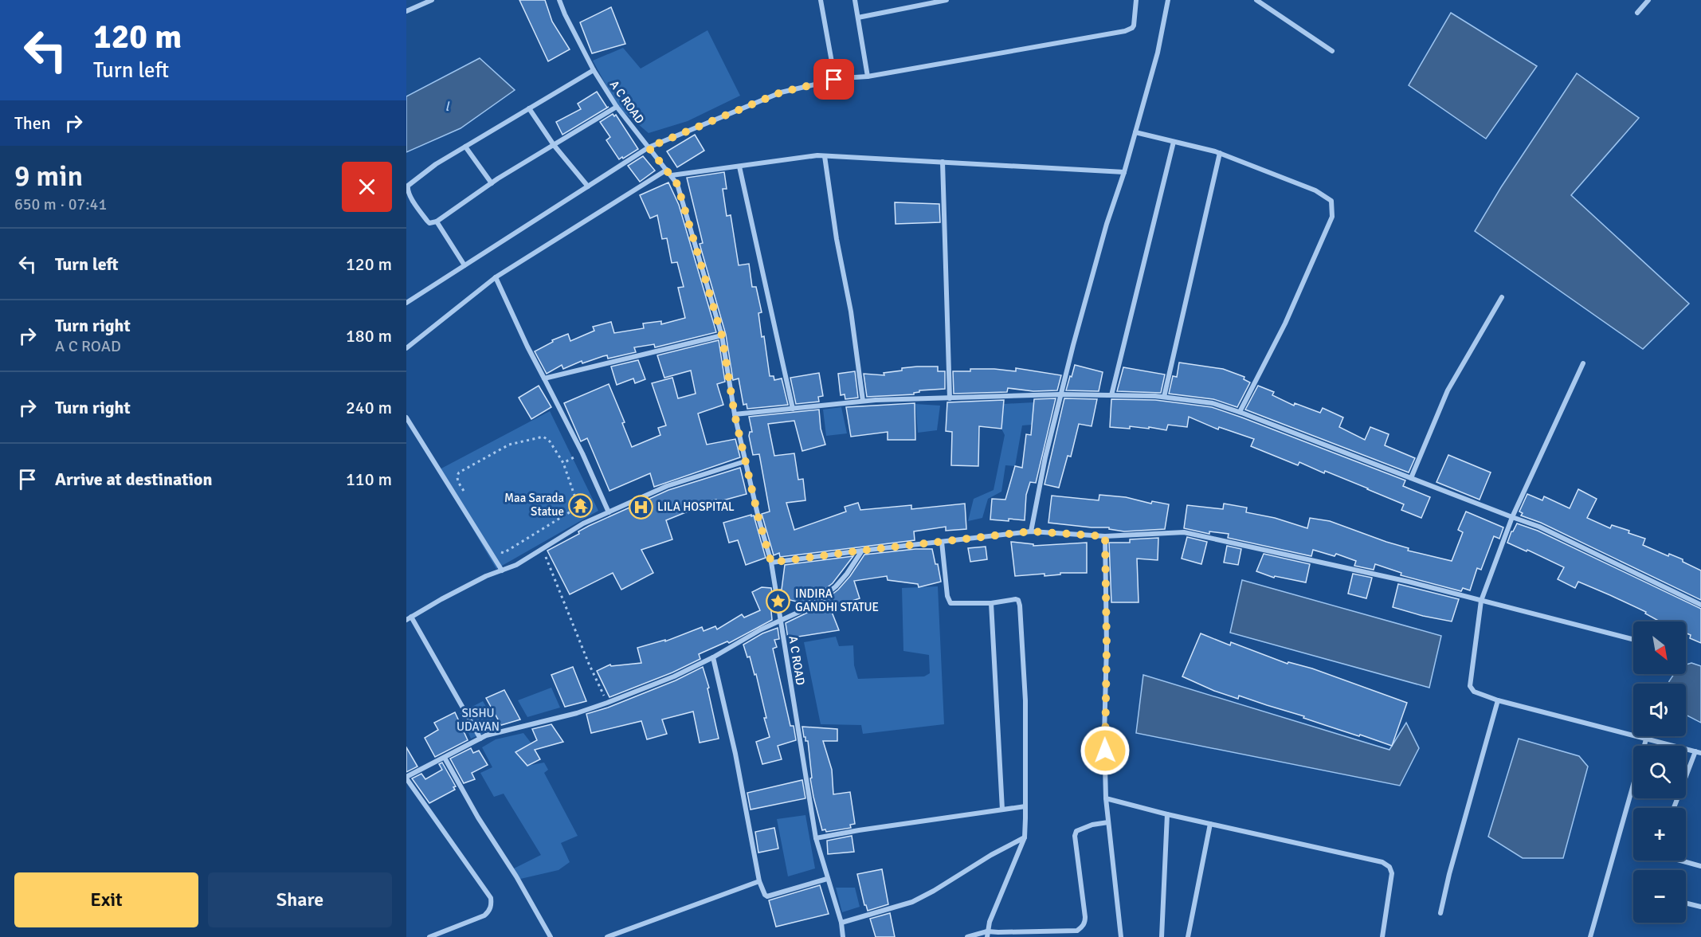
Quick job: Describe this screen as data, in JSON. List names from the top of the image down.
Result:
{
  "streets": {
    "street": ["A C ROAD"]
  },
  "water": ["l"],
  "parks": ["SISHU UDAYAN"],
  "places": {
    "temple": ["Maa Sarada Statue"],
    "hospital": ["LILA HOSPITAL"],
    "place": ["INDIRA GANDHI STATUE"]
  },
  "north": "bottom right",
  "page": {
    "turn": ["120 m", "Turn left"],
    "then": "Then",
    "heading": ["9 min", "650 m · 07:41"],
    "list": [
      {
        "name": "Turn left",
        "value": "120 m"
      },
      {
        "name": "Turn right",
        "note": "A C ROAD",
        "value": "180 m"
      },
      {
        "name": "Turn right",
        "value": "240 m"
      },
      {
        "name": "Arrive at destination",
        "value": "110 m"
      }
    ],
    "map_buttons": ["+", "−"],
    "buttons": ["Exit", "Share"]
  }
}
